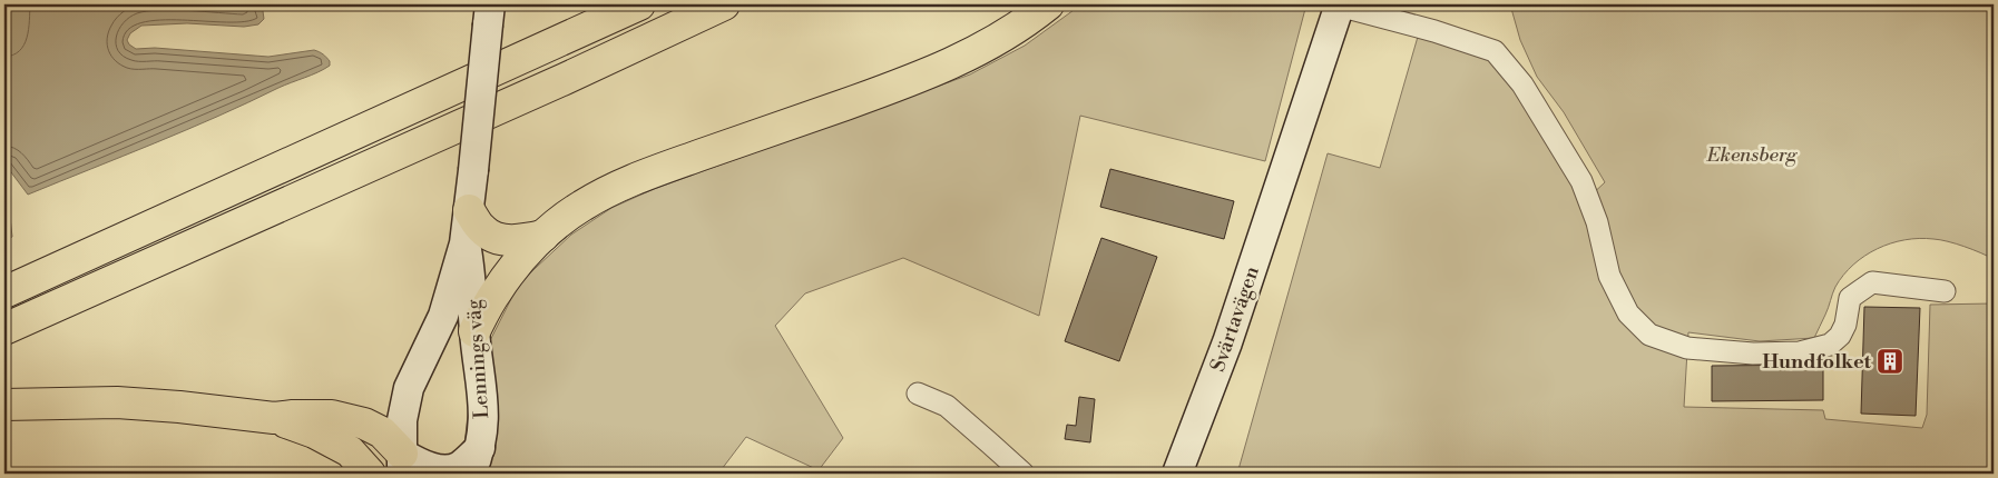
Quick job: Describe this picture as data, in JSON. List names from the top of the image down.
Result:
{
  "streets": {
    "main road": ["Svärtavägen", "Lennings väg"]
  },
  "parks": ["Ekensberg"],
  "places": {
    "building": ["Hundfolket"]
  }
}
